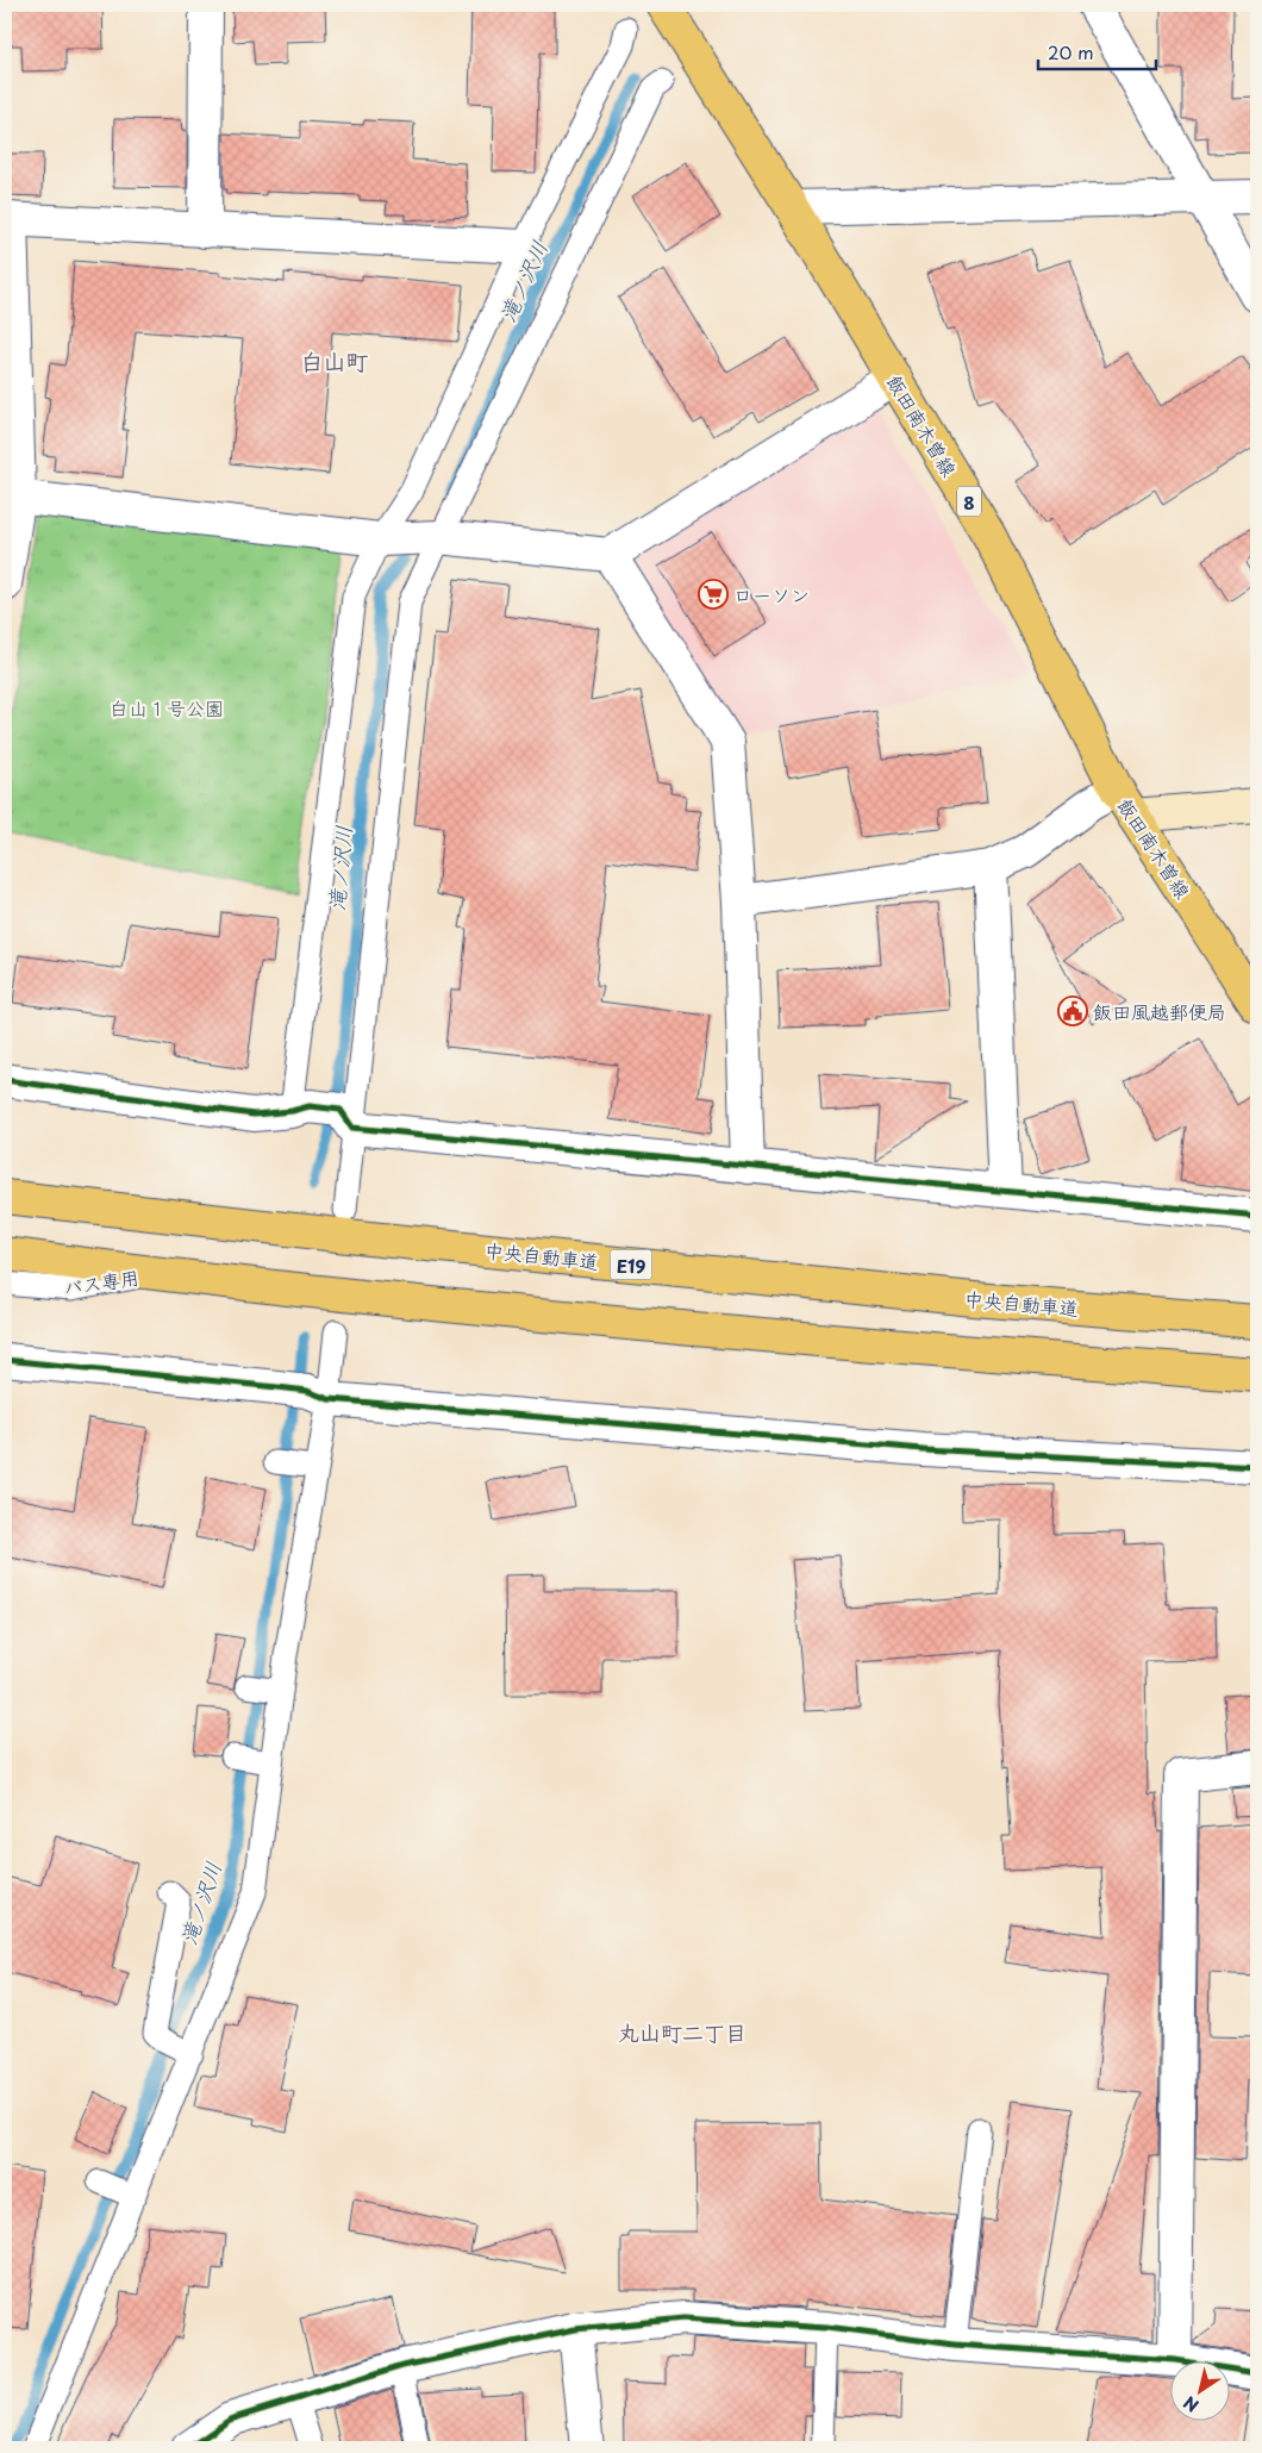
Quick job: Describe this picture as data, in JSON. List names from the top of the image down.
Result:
{
  "streets": {
    "main road": [
      "飯田南木曽線",
      "8",
      "中央自動車道",
      "E19"
    ],
    "lane": ["バス専用"]
  },
  "districts": ["白山町", "丸山町二丁目"],
  "water": ["滝ノ沢川"],
  "parks": ["白山１号公園"],
  "places": {
    "supermarket": ["ローソン"],
    "public building": ["飯田風越郵便局"]
  },
  "scale_bar": "20 m",
  "north": "bottom left"
}
